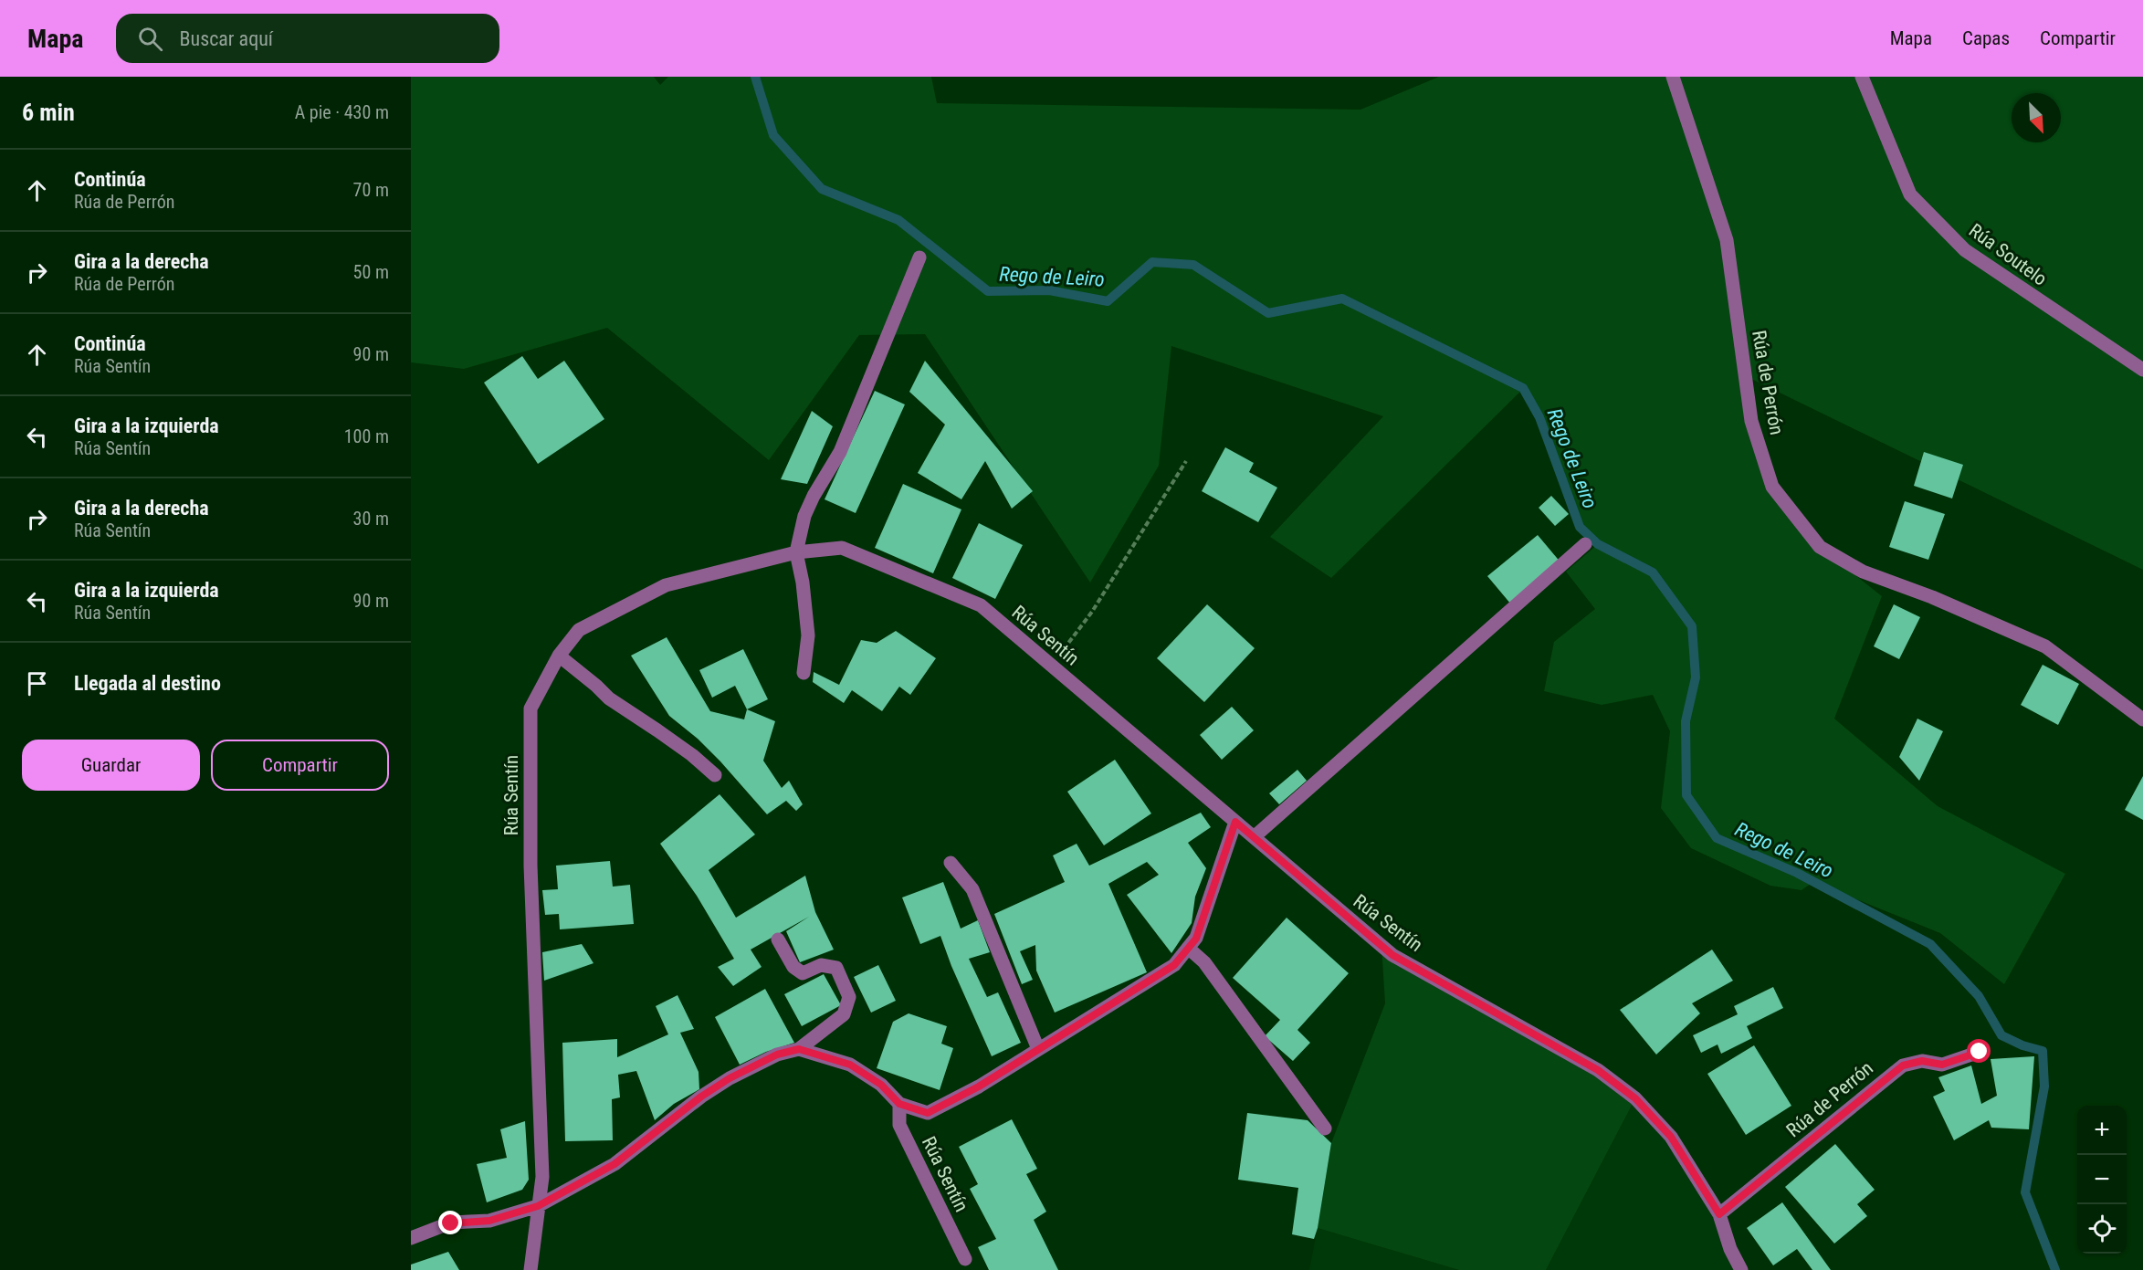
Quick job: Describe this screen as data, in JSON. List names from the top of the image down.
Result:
{
  "streets": {
    "street": ["Rúa Soutelo", "Rúa de Perrón", "Rúa Sentín"]
  },
  "crossings": [
    ["Rúa de Perrón", "Rúa Sentín"]
  ],
  "water": ["Rego de Leiro"],
  "north": "bottom right",
  "page": {
    "header": "Mapa",
    "search": "Buscar aquí",
    "nav": ["Mapa", "Capas", "Compartir"],
    "heading": ["6 min", "A pie · 430 m"],
    "list": [
      ["Continúa", "Rúa de Perrón", "70 m"],
      ["Gira a la derecha", "Rúa de Perrón", "50 m"],
      ["Continúa", "Rúa Sentín", "90 m"],
      ["Gira a la izquierda", "Rúa Sentín", "100 m"],
      ["Gira a la derecha", "Rúa Sentín", "30 m"],
      ["Gira a la izquierda", "Rúa Sentín", "90 m"],
      "Llegada al destino"
    ],
    "buttons": ["Guardar", "Compartir"],
    "map_buttons": ["+", "−"]
  }
}
